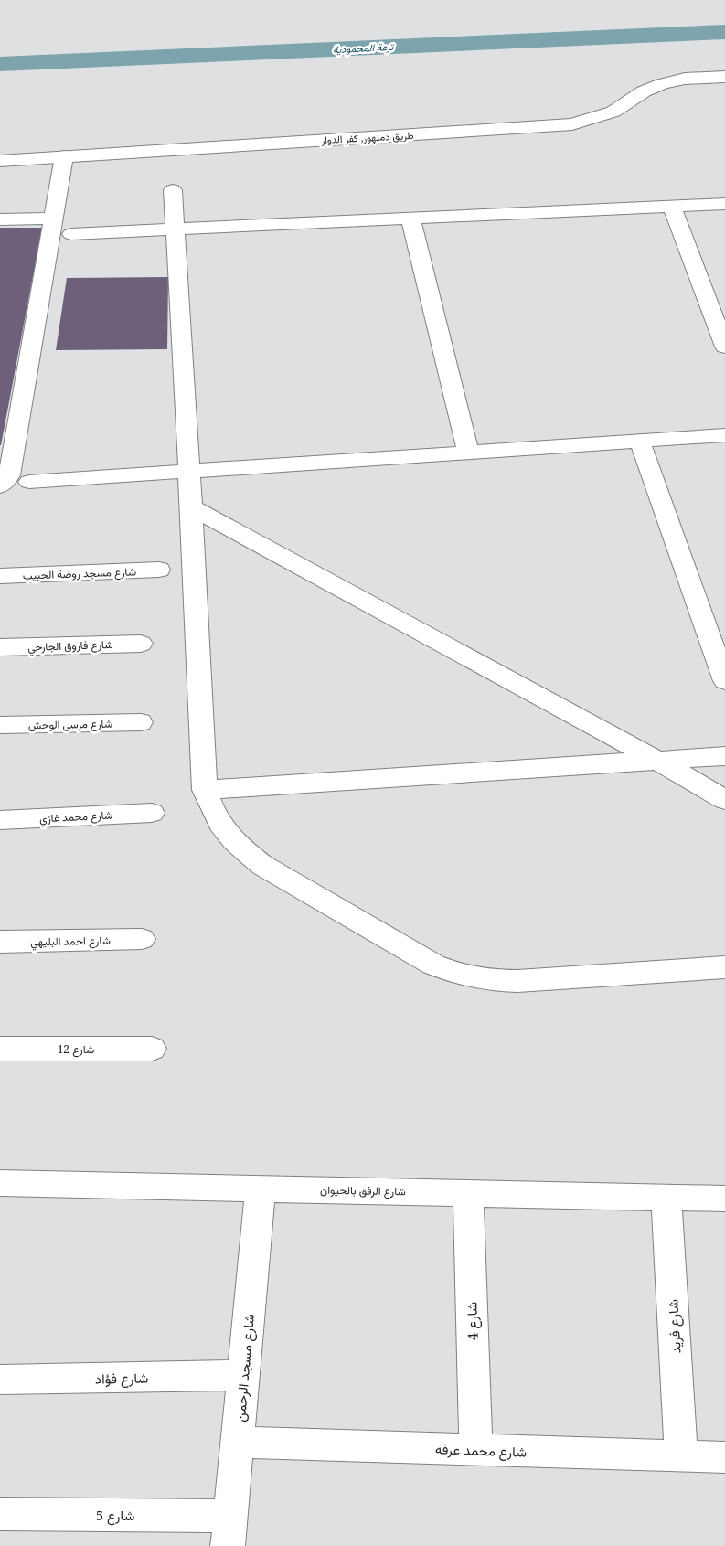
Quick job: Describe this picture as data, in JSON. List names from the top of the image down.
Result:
{
  "streets": {
    "street": [
      "طريق دمنهور, كفر الدوار",
      "شارع مسجد روضة الحبيب",
      "شارع فاروق الجارحي",
      "شارع مرسى الوحش",
      "شارع محمد غازي",
      "شارع احمد البليهي",
      "شارع 12",
      "شارع الرفق بالحيوان",
      "شارع 4",
      "شارع فريد",
      "شارع مسجد الرحمن",
      "شارع فؤاد",
      "شارع محمد عرفه",
      "شارع 5"
    ]
  },
  "crossings": [
    ["شارع الرفق بالحيوان", "شارع 4"],
    ["شارع الرفق بالحيوان", "شارع فريد"],
    ["شارع الرفق بالحيوان", "شارع مسجد الرحمن"],
    ["شارع 4", "شارع محمد عرفه"],
    ["شارع فريد", "شارع محمد عرفه"],
    ["شارع مسجد الرحمن", "شارع فؤاد"],
    ["شارع مسجد الرحمن", "شارع محمد عرفه"],
    ["شارع مسجد الرحمن", "شارع 5"]
  ],
  "water": ["ترعة المحمودية"]
}
